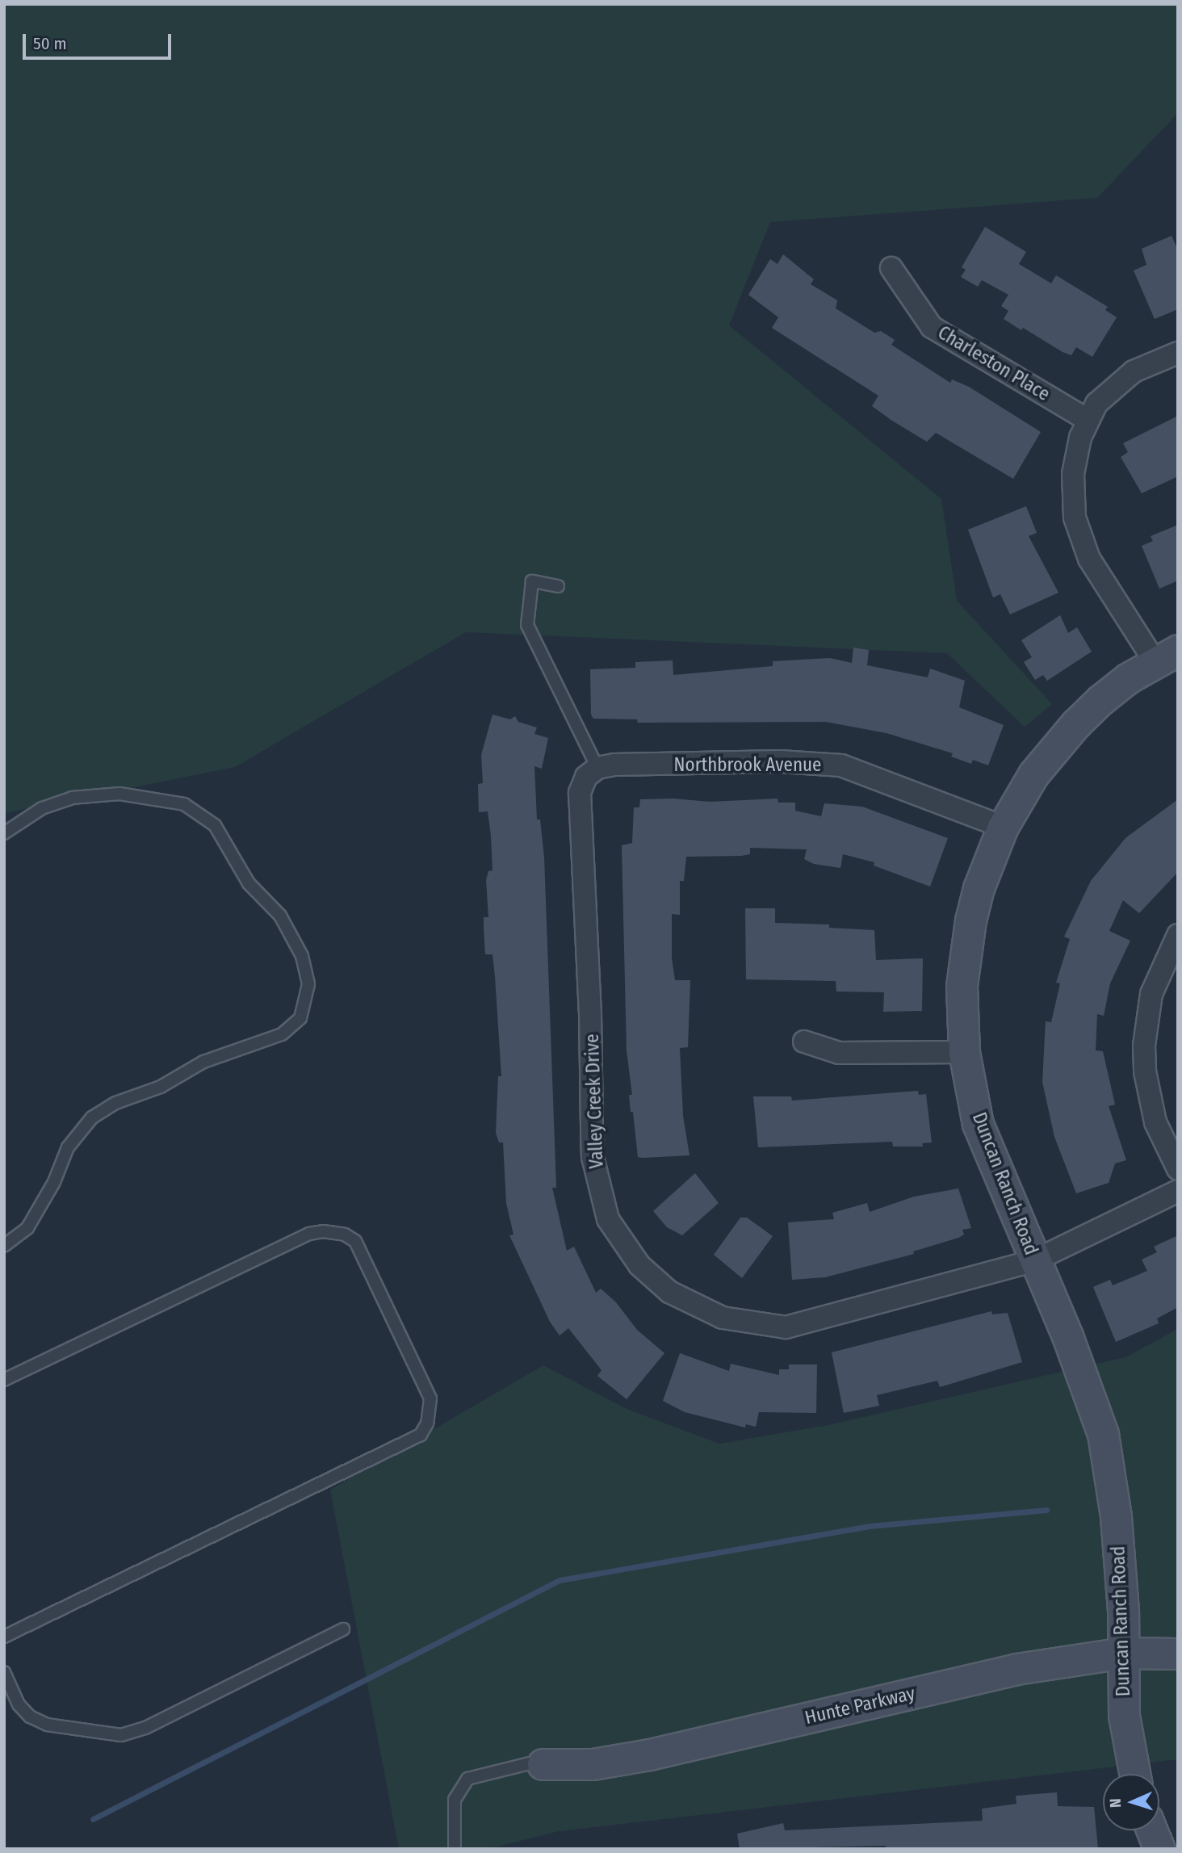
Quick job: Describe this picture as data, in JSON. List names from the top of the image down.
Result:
{
  "streets": {
    "street": [
      "Charleston Place",
      "Northbrook Avenue",
      "Valley Creek Drive",
      "Duncan Ranch Road",
      "Hunte Parkway"
    ]
  },
  "crossings": [
    ["Northbrook Avenue", "Valley Creek Drive"],
    ["Northbrook Avenue", "Duncan Ranch Road"],
    ["Valley Creek Drive", "Duncan Ranch Road"],
    ["Duncan Ranch Road", "Hunte Parkway"]
  ],
  "scale_bar": "50 m",
  "north": "left"
}
